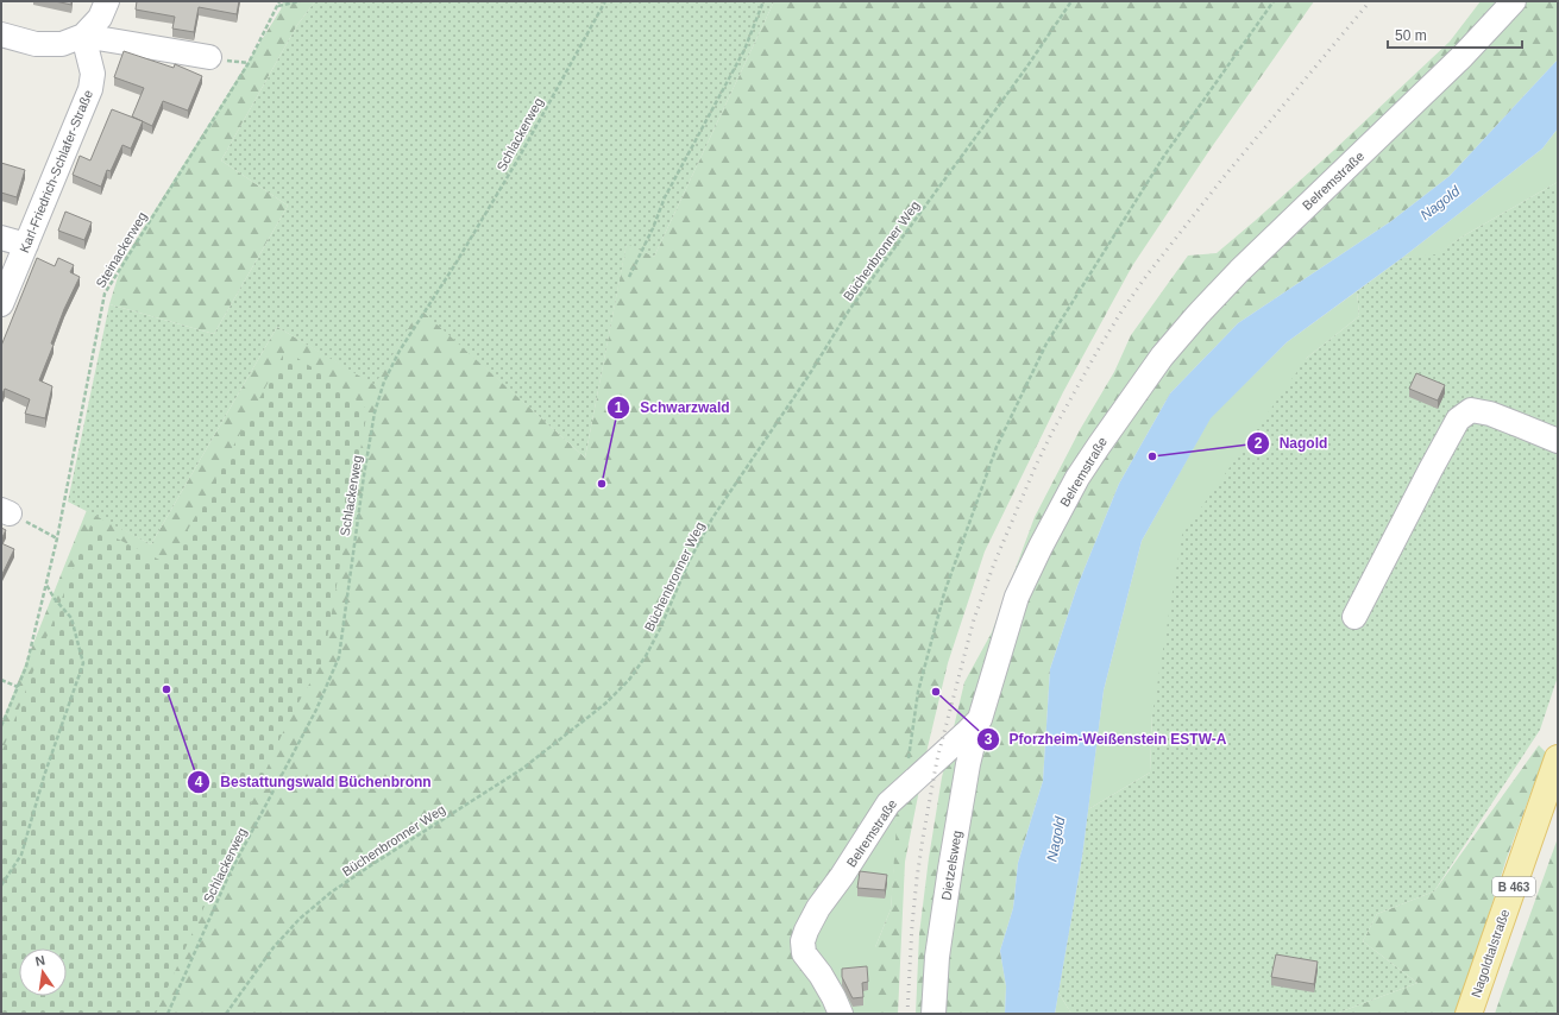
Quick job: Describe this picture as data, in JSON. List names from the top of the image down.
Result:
{
  "streets": {
    "main road": ["B 463", "Nagoldtalstraße"],
    "street": ["Karl-Friedrich-Schlafer-Straße", "Belremstraße", "Dietzelsweg"],
    "path": ["Schlackerweg", "Steinackerweg", "Büchenbronner Weg"]
  },
  "crossings": [
    ["Belremstraße", "Dietzelsweg"]
  ],
  "water": ["Nagold"],
  "places": [
    "Nagold",
    "Schwarzwald",
    "Bestattungswald Büchenbronn",
    "Pforzheim-Weißenstein ESTW-A"
  ],
  "scale_bar": "50 m",
  "north": "top"
}
